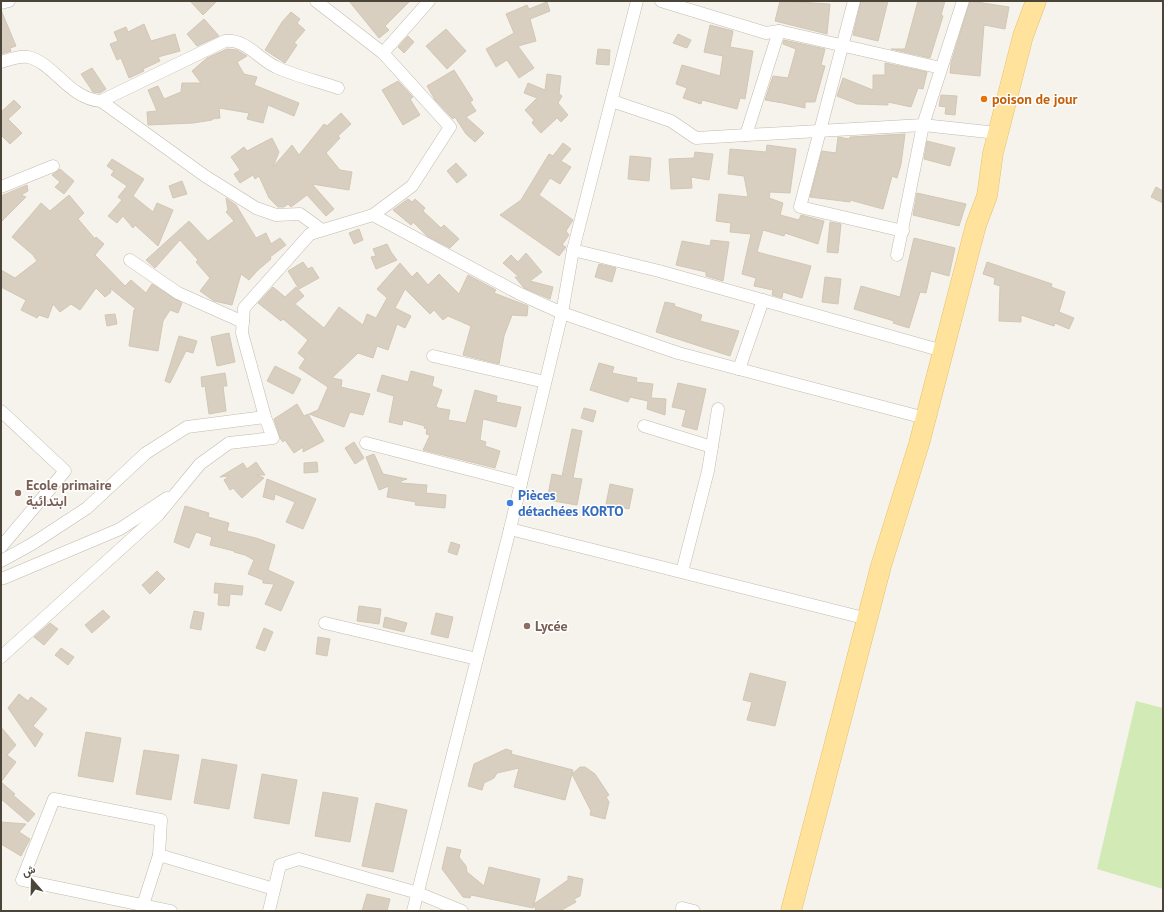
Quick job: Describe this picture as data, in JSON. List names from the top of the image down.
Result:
{
  "places": [
    "poison de jour",
    "Ecole primaire ابتدائية",
    "Pièces détachées KORTO",
    "Lycée"
  ],
  "north": "top"
}
